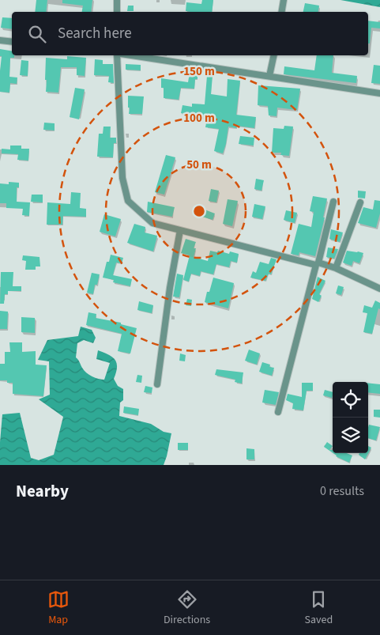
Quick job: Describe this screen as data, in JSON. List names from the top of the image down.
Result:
{
  "page": {
    "search": "Search here",
    "heading": ["Nearby", "0 results"],
    "nav": ["Map", "Directions", "Saved"]
  },
  "rings": ["150 m", "100 m", "50 m"]
}
